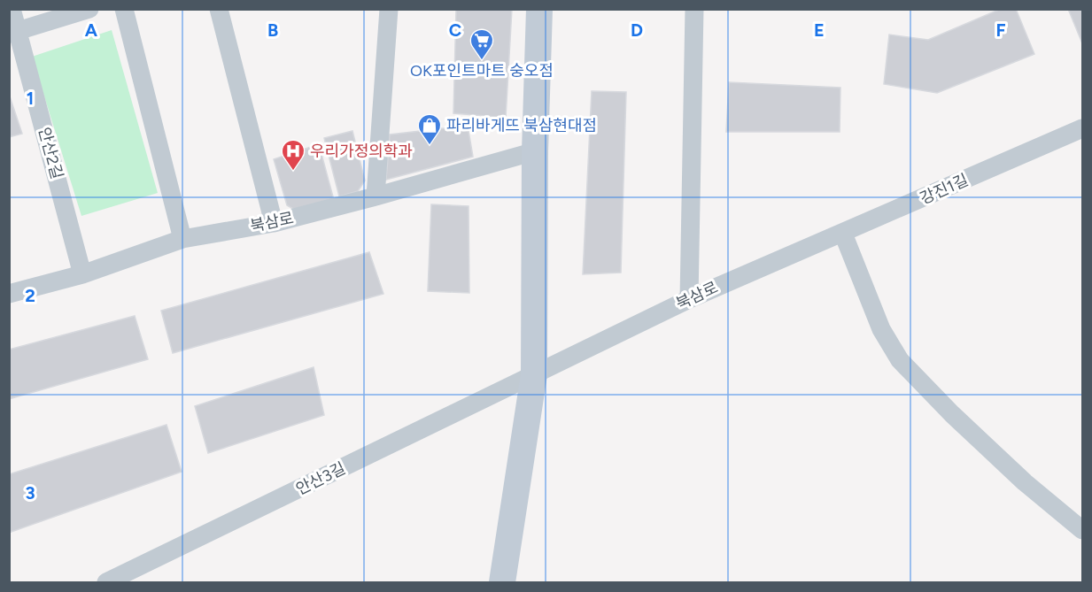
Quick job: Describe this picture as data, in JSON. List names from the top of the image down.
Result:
{
  "streets": {
    "street": [
      "안산2길",
      "강진1길",
      "북삼로",
      "안산3길"
    ]
  },
  "crossings": [
    ["안산2길", "북삼로"],
    ["강진1길", "북삼로"],
    ["북삼로", "안산3길"]
  ],
  "places": {
    "supermarket": ["OK포인트마트 숭오점"],
    "shop": ["파리바게뜨 북삼현대점"],
    "hospital": ["우리가정의학과"]
  },
  "grid": {
    "columns": [
      "A",
      "B",
      "C",
      "D",
      "E",
      "F"
    ],
    "rows": ["1", "2", "3"]
  }
}
